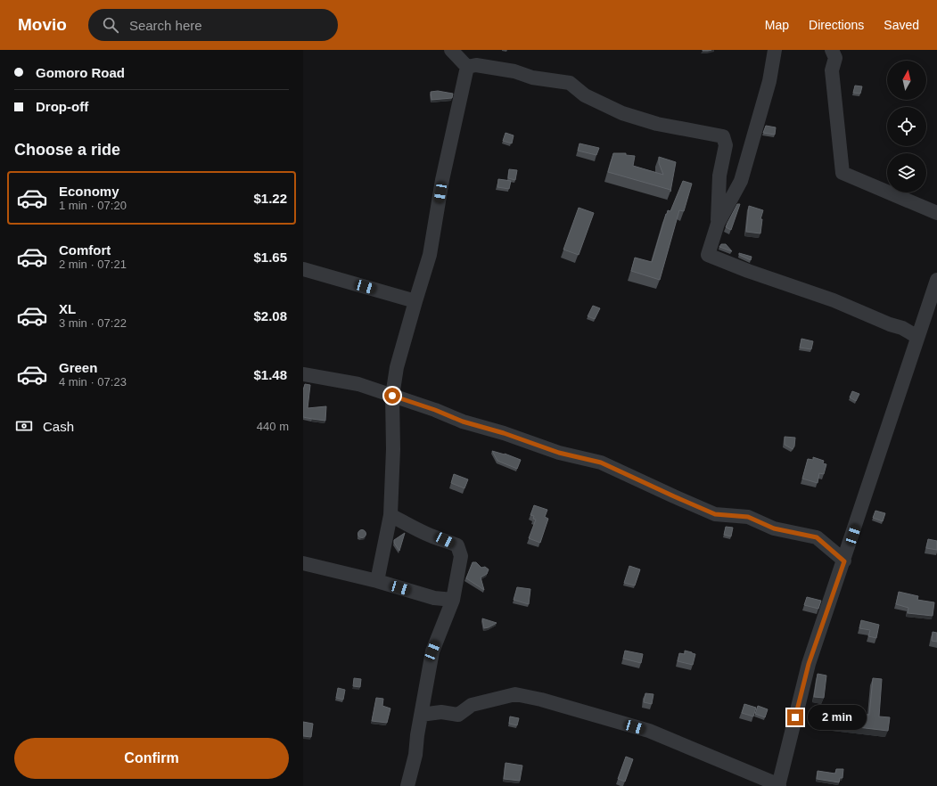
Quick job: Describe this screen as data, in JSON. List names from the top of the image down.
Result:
{
  "north": "top",
  "page": {
    "header": "Movio",
    "search": "Search here",
    "nav": ["Map", "Directions", "Saved"],
    "banner": ["Gomoro Road", "Drop-off"],
    "heading": "Choose a ride",
    "list": [
      {
        "name": "Economy",
        "note": "1 min · 07:20",
        "value": "$1.22"
      },
      {
        "name": "Comfort",
        "note": "2 min · 07:21",
        "value": "$1.65"
      },
      {
        "name": "XL",
        "note": "3 min · 07:22",
        "value": "$2.08"
      },
      {
        "name": "Green",
        "note": "4 min · 07:23",
        "value": "$1.48"
      }
    ],
    "pay": ["Cash", "440 m"],
    "bubble": "2 min",
    "buttons": "Confirm"
  }
}
